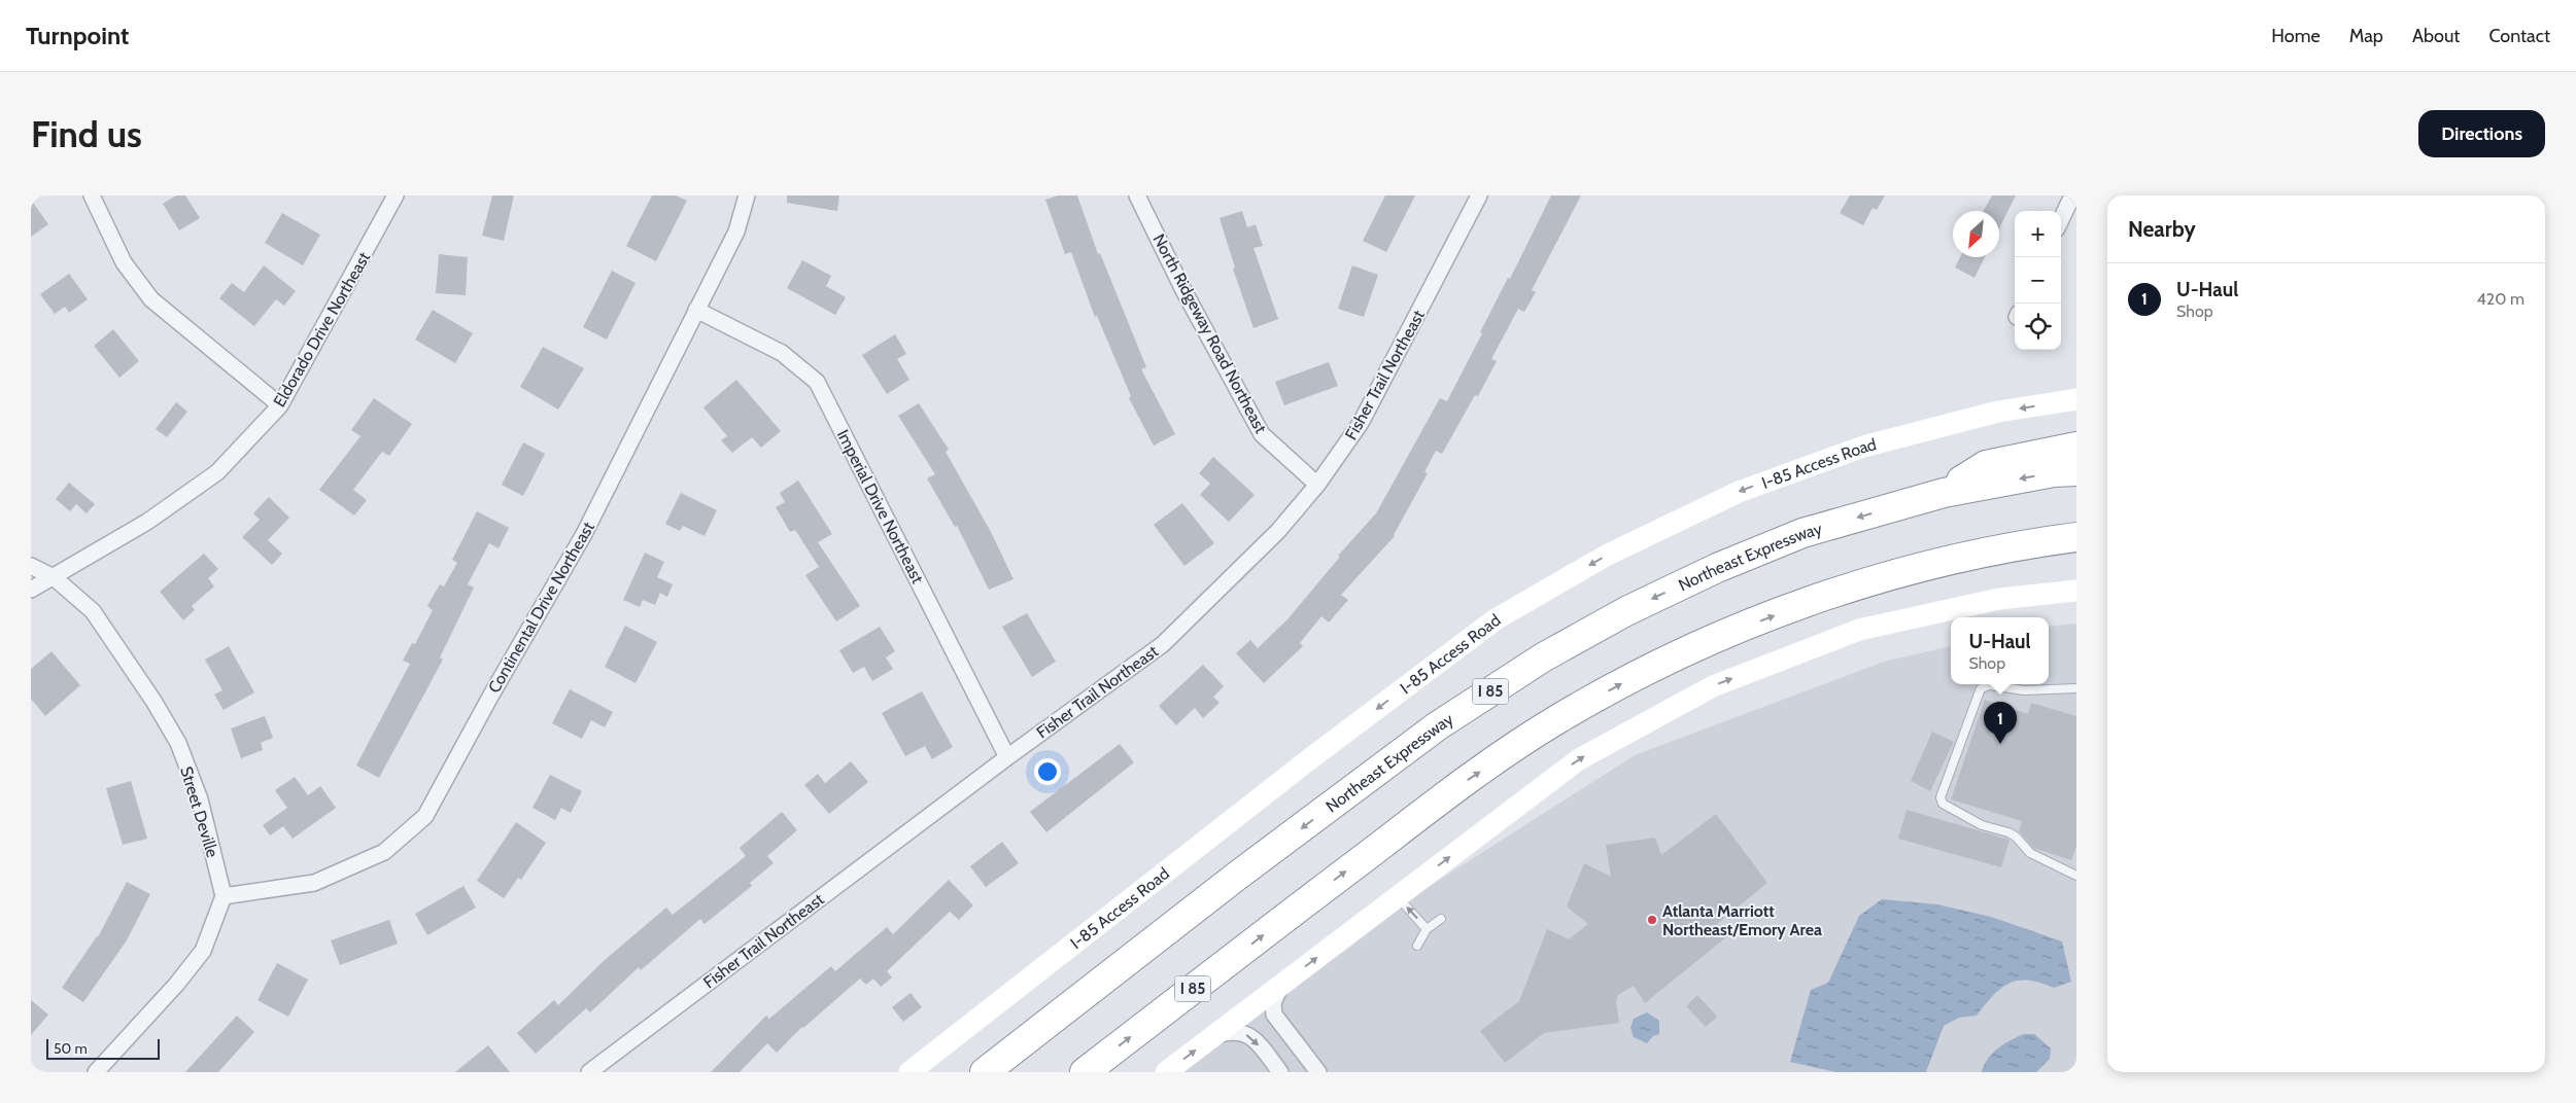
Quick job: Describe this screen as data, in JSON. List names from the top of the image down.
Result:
{
  "streets": {
    "highway": ["Northeast Expressway", "I 85"],
    "main road": ["I-85 Access Road"],
    "street": [
      "Eldorado Drive Northeast",
      "North Ridgeway Road Northeast",
      "Fisher Trail Northeast",
      "Imperial Drive Northeast",
      "Continental Drive Northeast",
      "Street Deville"
    ]
  },
  "crossings": [
    ["Eldorado Drive Northeast", "Street Deville"],
    ["North Ridgeway Road Northeast", "Fisher Trail Northeast"],
    ["Fisher Trail Northeast", "Imperial Drive Northeast"],
    ["Imperial Drive Northeast", "Continental Drive Northeast"],
    ["Continental Drive Northeast", "Street Deville"]
  ],
  "places": ["Atlanta Marriott Northeast/Emory Area"],
  "scale_bar": "50 m",
  "north": "bottom left",
  "page": {
    "header": "Turnpoint",
    "nav": [
      "Home",
      "Map",
      "About",
      "Contact"
    ],
    "buttons": "Directions",
    "title": "Find us",
    "heading": "Nearby",
    "map_buttons": ["+", "−"],
    "list": [
      {
        "mark": "1",
        "name": "U-Haul",
        "note": "Shop",
        "value": "420 m"
      }
    ],
    "popup": ["U-Haul", "Shop"],
    "pins": "1",
    "scale": "50 m"
  }
}
